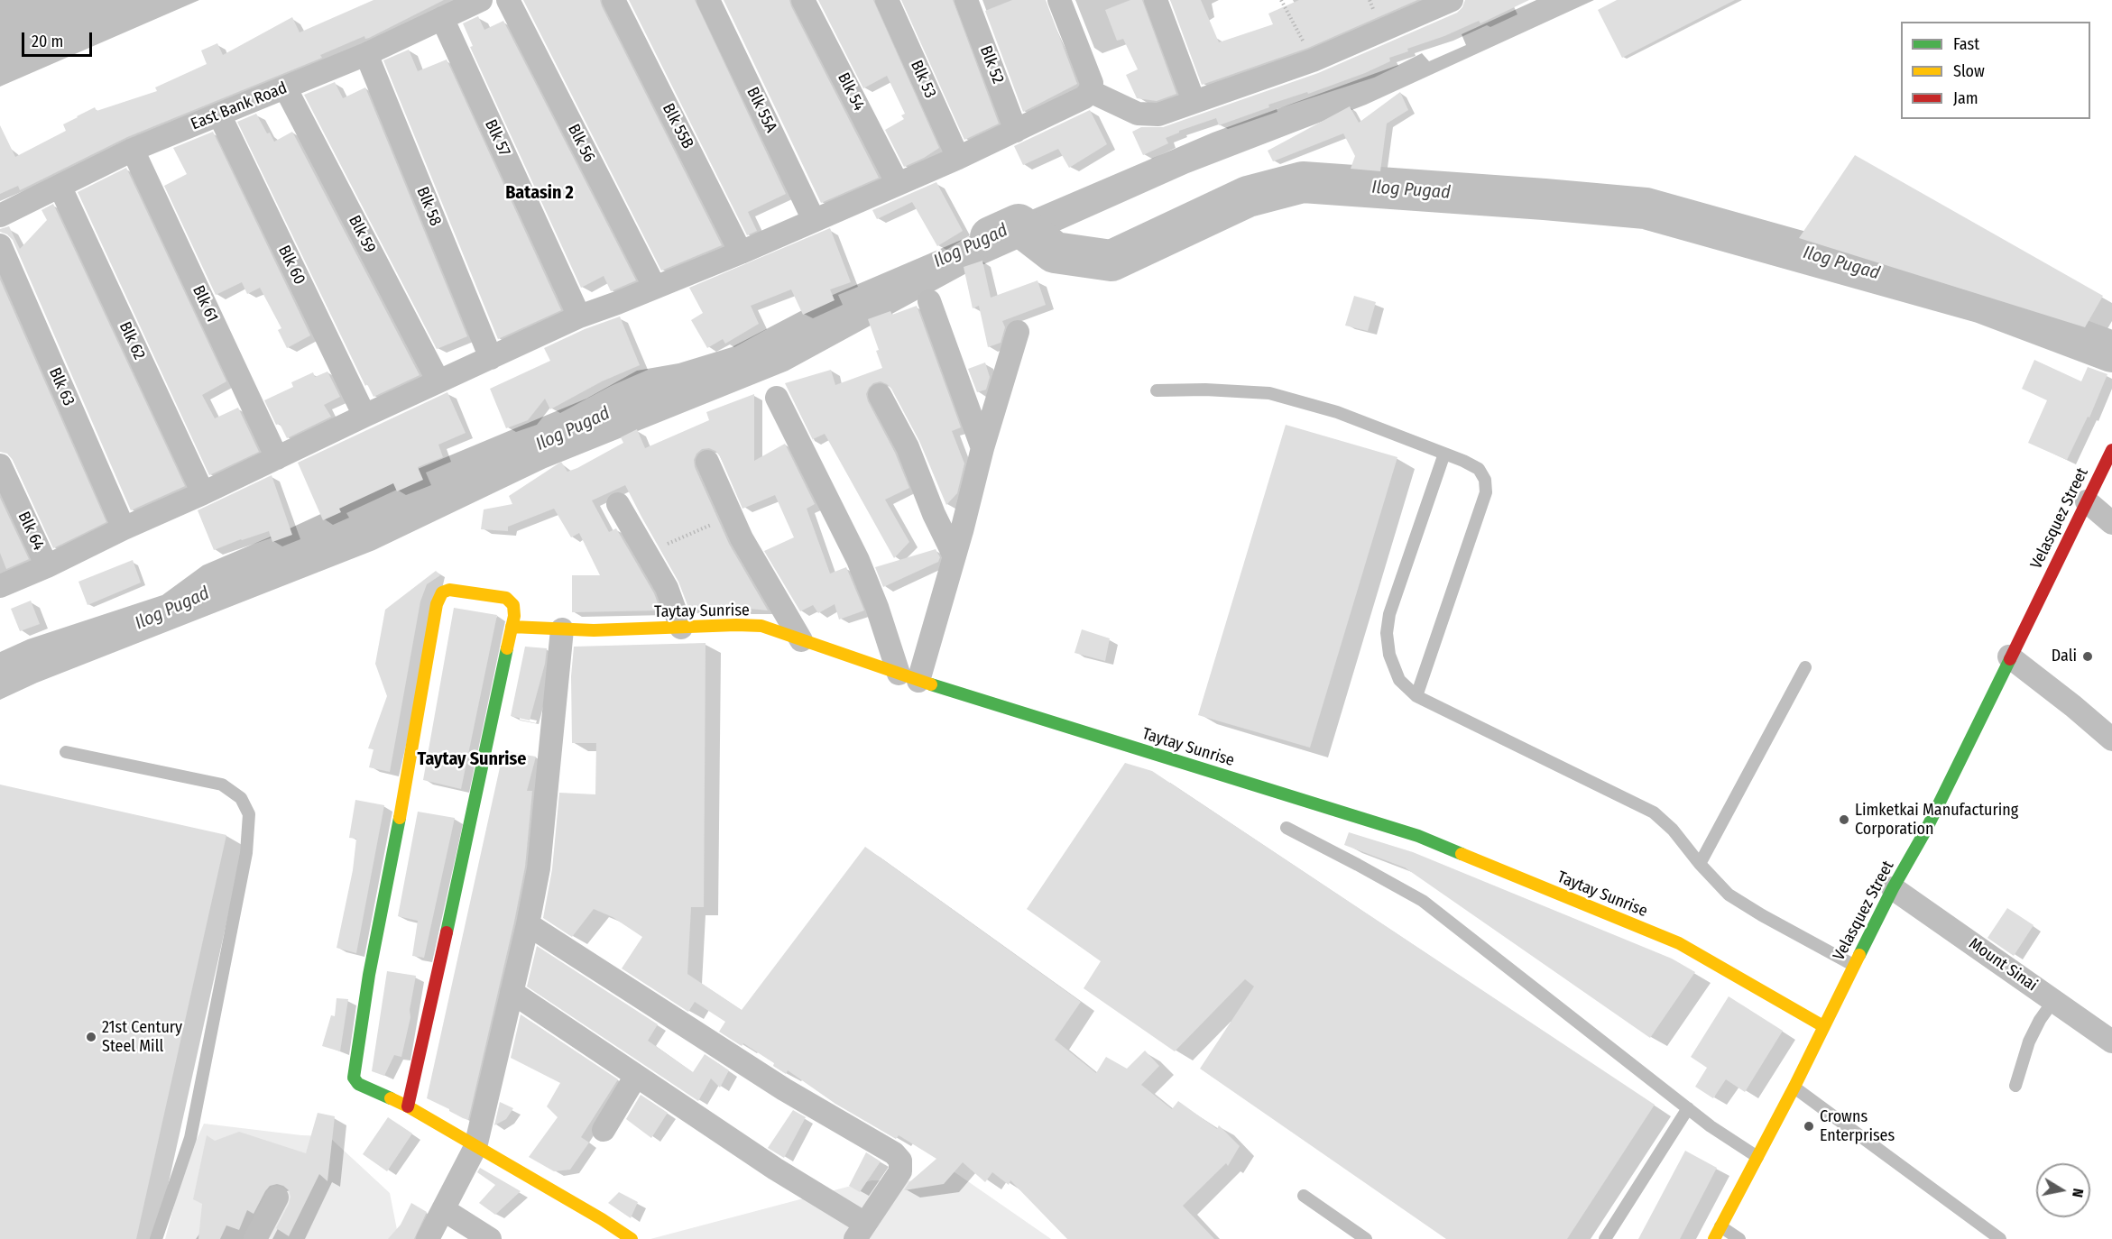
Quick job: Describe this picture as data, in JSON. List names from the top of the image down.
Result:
{
  "streets": {
    "street": [
      "Blk 52",
      "Blk 53",
      "Blk 54",
      "East Bank Road",
      "Blk 55A",
      "Blk 55B",
      "Blk 57",
      "Blk 56",
      "Blk 58",
      "Blk 59",
      "Blk 60",
      "Blk 61",
      "Blk 62",
      "Blk 63",
      "Velasquez Street",
      "Blk 64",
      "Taytay Sunrise",
      "Mount Sinai"
    ]
  },
  "crossings": [
    ["East Bank Road", "Blk 57"],
    ["East Bank Road", "Blk 58"],
    ["East Bank Road", "Blk 59"],
    ["East Bank Road", "Blk 60"],
    ["East Bank Road", "Blk 61"],
    ["East Bank Road", "Blk 62"],
    ["Velasquez Street", "Taytay Sunrise"],
    ["Velasquez Street", "Mount Sinai"]
  ],
  "districts": ["Batasin 2", "Taytay Sunrise"],
  "water": ["Ilog Pugad"],
  "places": [
    "Dali",
    "Limketkai Manufacturing Corporation",
    "21st Century Steel Mill",
    "Crowns Enterprises"
  ],
  "legend": ["Fast", "Slow", "Jam"],
  "scale_bar": "20 m",
  "north": "right"
}
